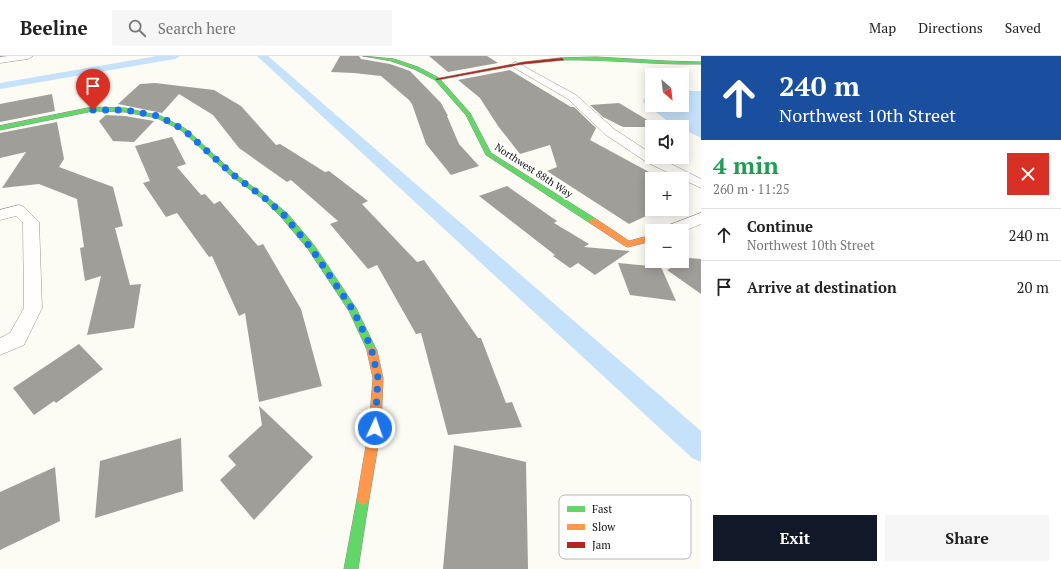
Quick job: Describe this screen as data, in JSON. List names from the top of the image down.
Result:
{
  "streets": {
    "street": ["Northwest 88th Way"]
  },
  "legend": ["Fast", "Slow", "Jam"],
  "north": "bottom right",
  "page": {
    "header": "Beeline",
    "search": "Search here",
    "nav": ["Map", "Directions", "Saved"],
    "turn": ["240 m", "Northwest 10th Street"],
    "map_buttons": ["+", "−"],
    "heading": ["4 min", "260 m · 11:25"],
    "list": [
      {
        "name": "Continue",
        "note": "Northwest 10th Street",
        "value": "240 m"
      },
      {
        "name": "Arrive at destination",
        "value": "20 m"
      }
    ],
    "buttons": ["Exit", "Share"]
  }
}
